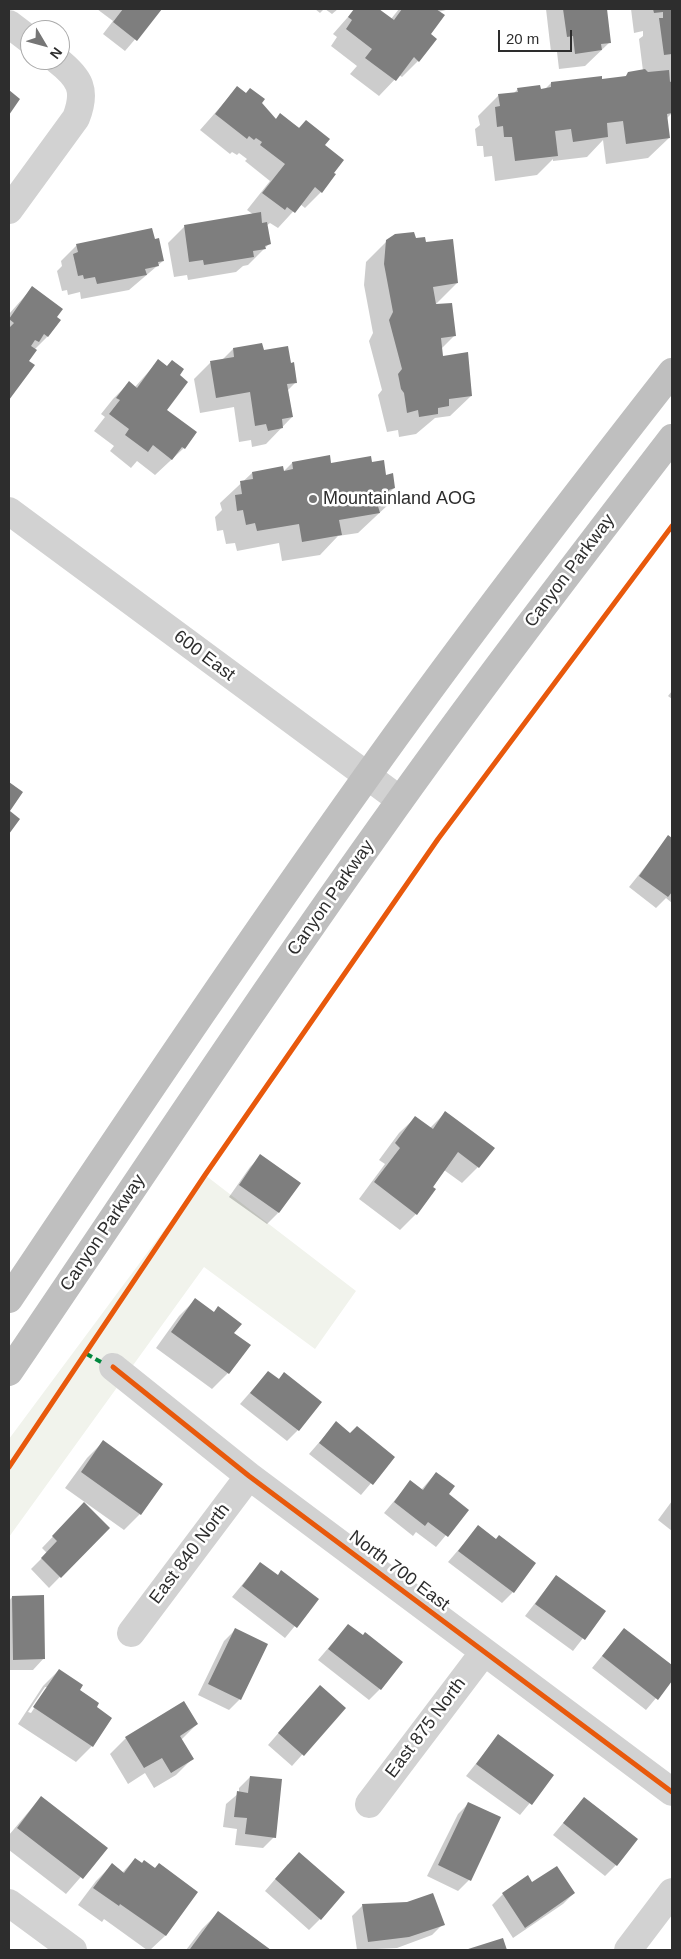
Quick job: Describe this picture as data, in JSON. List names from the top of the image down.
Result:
{
  "streets": {
    "highway": ["Canyon Parkway"],
    "street": [
      "600 East",
      "East 840 North",
      "North 700 East",
      "East 875 North"
    ]
  },
  "crossings": [
    ["Canyon Parkway", "600 East"],
    ["East 840 North", "North 700 East"],
    ["North 700 East", "East 875 North"]
  ],
  "places": ["Mountainland AOG"],
  "scale_bar": "20 m",
  "north": "bottom right"
}
